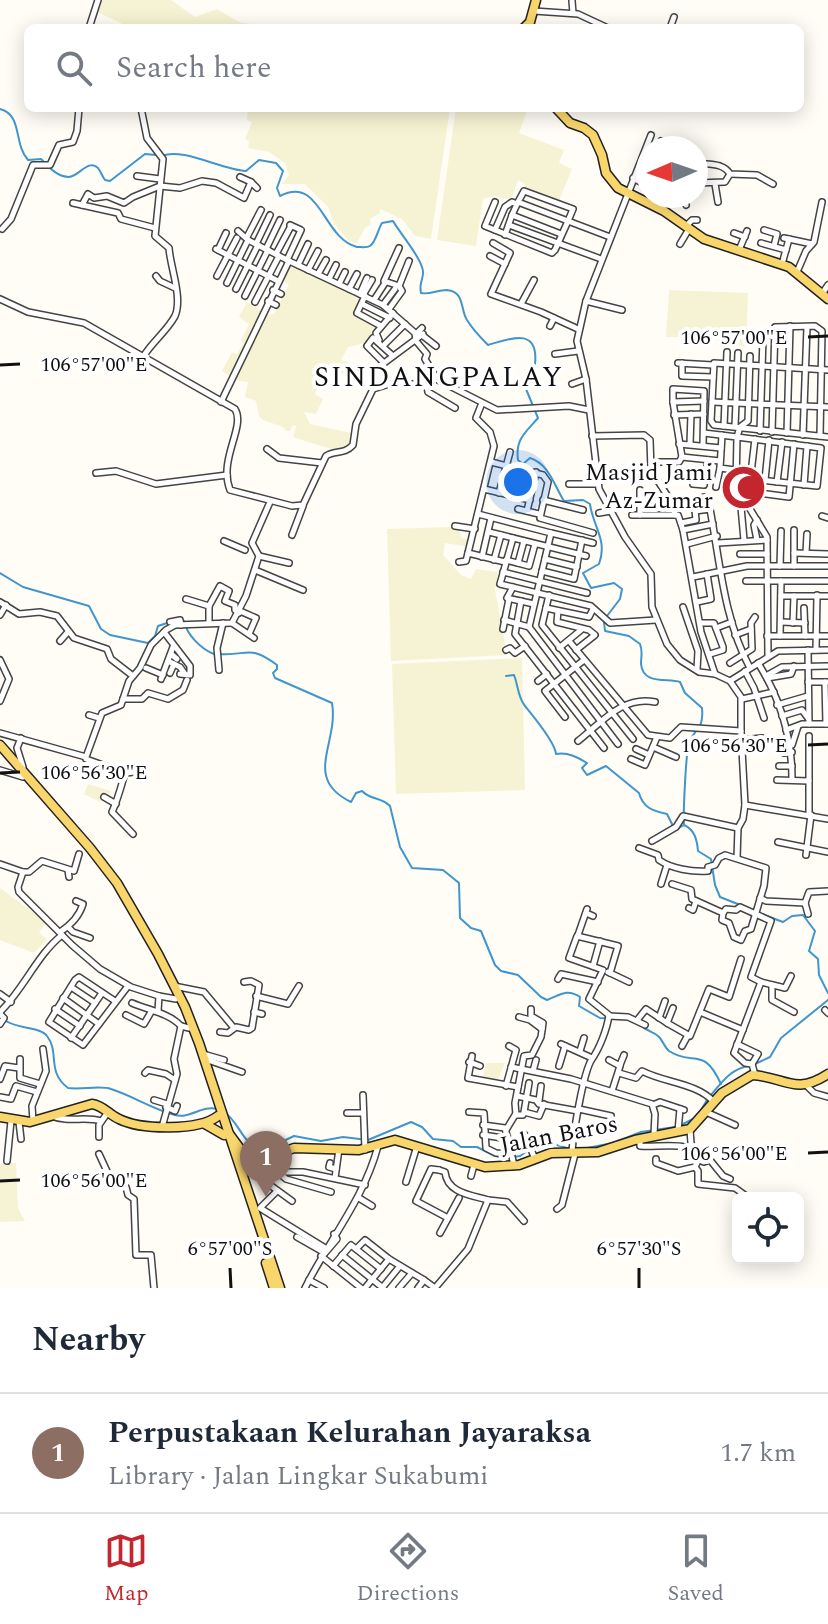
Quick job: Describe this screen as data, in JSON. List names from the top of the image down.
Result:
{
  "streets": {
    "main road": ["Jalan Baros"]
  },
  "districts": ["SINDANGPALAY"],
  "places": {
    "mosque": ["Masjid Jami Az-Zumar"]
  },
  "north": "left",
  "page": {
    "search": "Search here",
    "pins": "1",
    "heading": "Nearby",
    "list": [
      {
        "mark": "1",
        "name": "Perpustakaan Kelurahan Jayaraksa",
        "note": "Library · Jalan Lingkar Sukabumi",
        "value": "1.7 km"
      }
    ],
    "nav": ["Map", "Directions", "Saved"]
  },
  "coordinates": [
    "106°57'00\"E",
    "106°56'30\"E",
    "106°56'00\"E",
    "6°57'00\"S",
    "6°57'30\"S"
  ]
}
